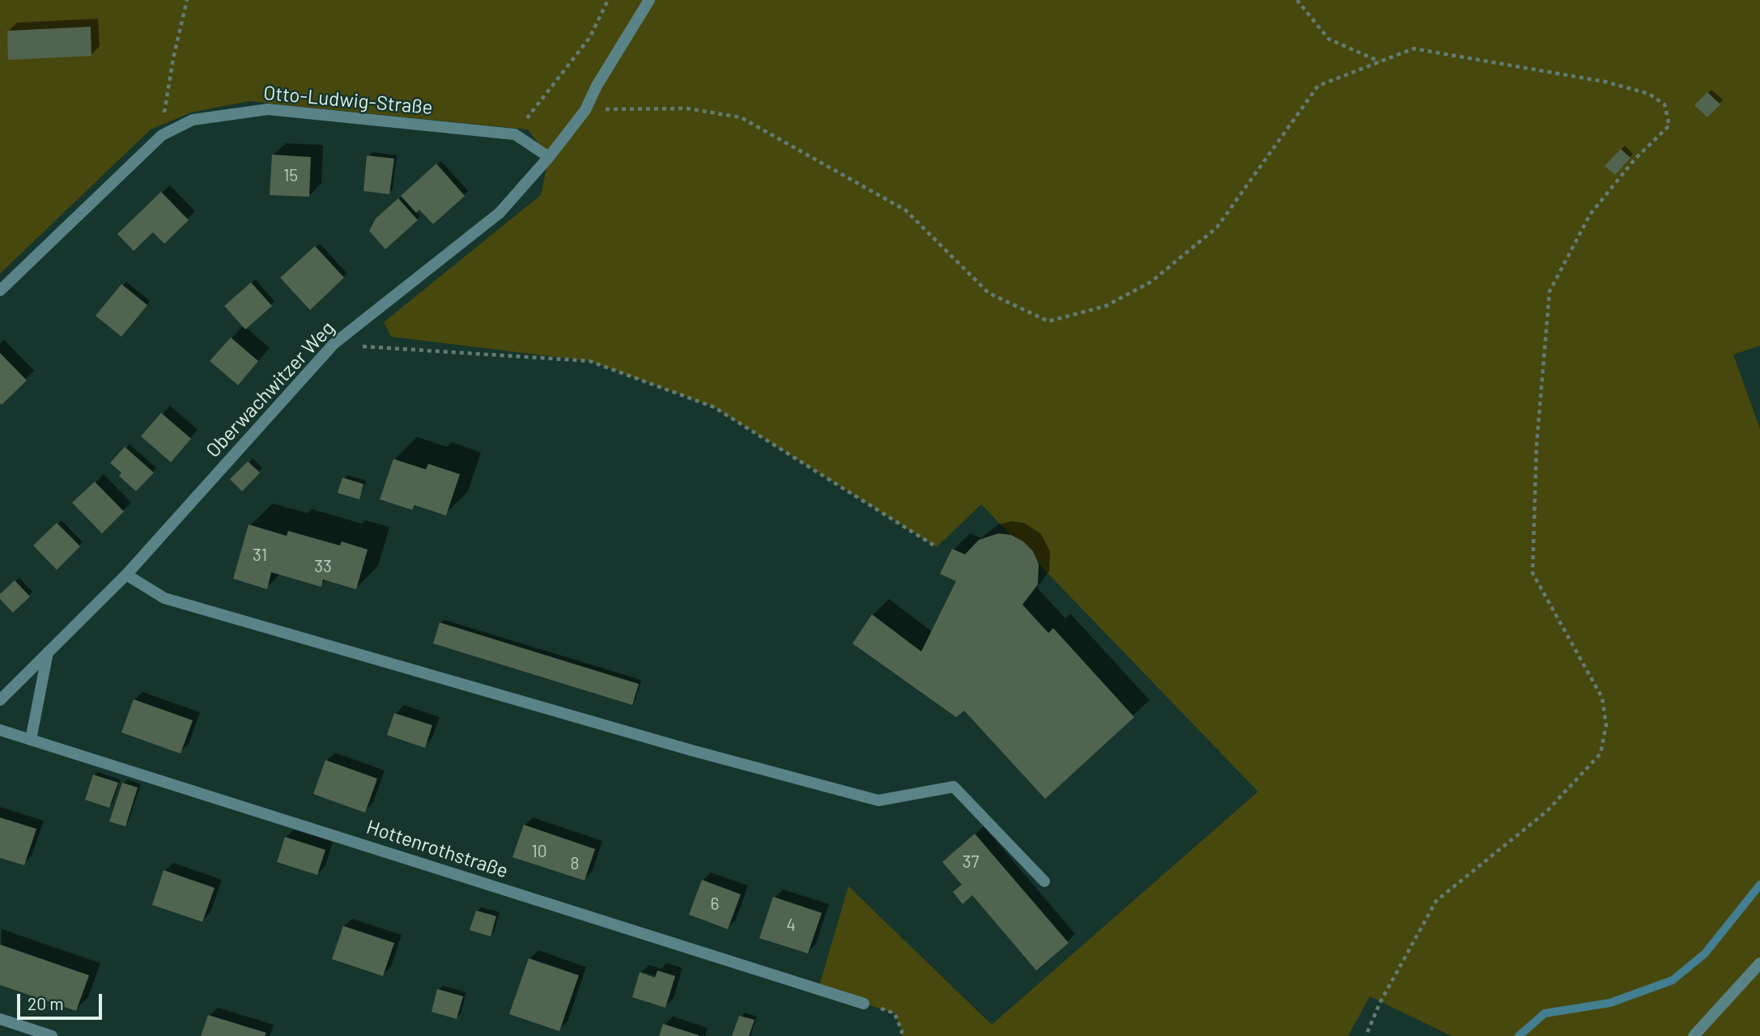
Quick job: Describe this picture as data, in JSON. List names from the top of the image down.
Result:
{
  "streets": {
    "street": ["Otto-Ludwig-Straße", "Oberwachwitzer Weg", "Hottenrothstraße"]
  },
  "crossings": [
    ["Otto-Ludwig-Straße", "Oberwachwitzer Weg"]
  ],
  "house_numbers": [
    "15",
    "31",
    "33",
    "10",
    "37",
    "8",
    "6",
    "4"
  ],
  "scale_bar": "20 m"
}
